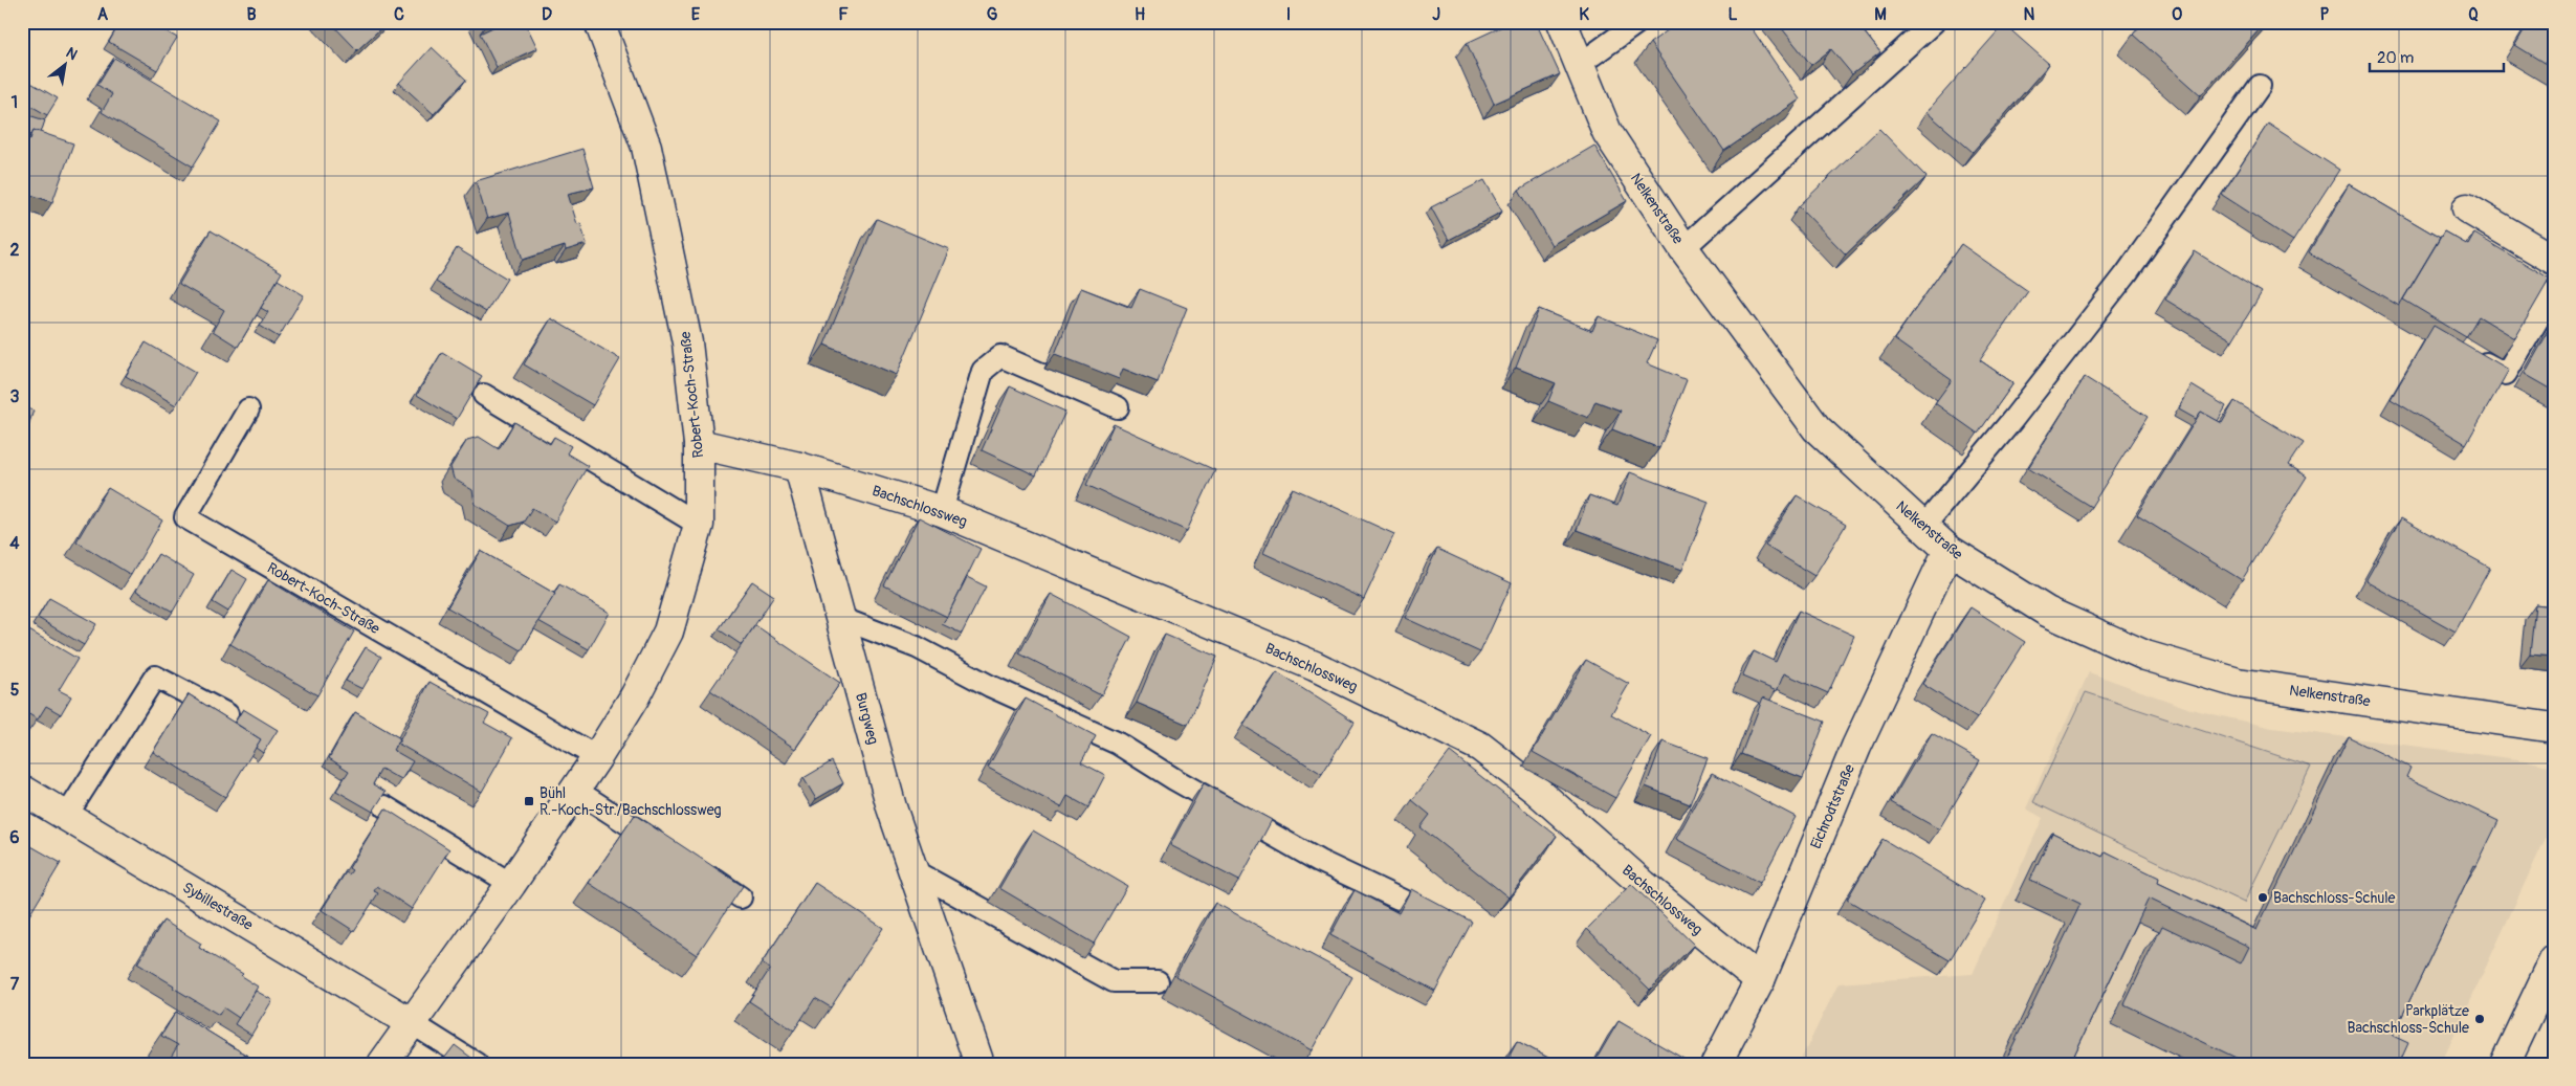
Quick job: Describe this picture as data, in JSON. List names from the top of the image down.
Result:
{
  "streets": {
    "street": [
      "Nelkenstraße",
      "Robert-Koch-Straße",
      "Bachschlossweg",
      "Burgweg",
      "Eichrodtstraße",
      "Sybillestraße"
    ]
  },
  "crossings": [
    ["Nelkenstraße", "Eichrodtstraße"],
    ["Robert-Koch-Straße", "Sybillestraße"],
    ["Bachschlossweg", "Burgweg"],
    ["Bachschlossweg", "Eichrodtstraße"]
  ],
  "places": {
    "transit": ["Bühl R.-Koch-Str./Bachschlossweg"],
    "other": ["Bachschloss-Schule", "Parkplätze Bachschloss-Schule"]
  },
  "scale_bar": "20 m",
  "north": "top right",
  "grid": {
    "columns": [
      "A",
      "B",
      "C",
      "D",
      "E",
      "F",
      "G",
      "H",
      "I",
      "J",
      "K",
      "L",
      "M",
      "N",
      "O",
      "P",
      "Q"
    ],
    "rows": [
      "1",
      "2",
      "3",
      "4",
      "5",
      "6",
      "7"
    ]
  }
}
